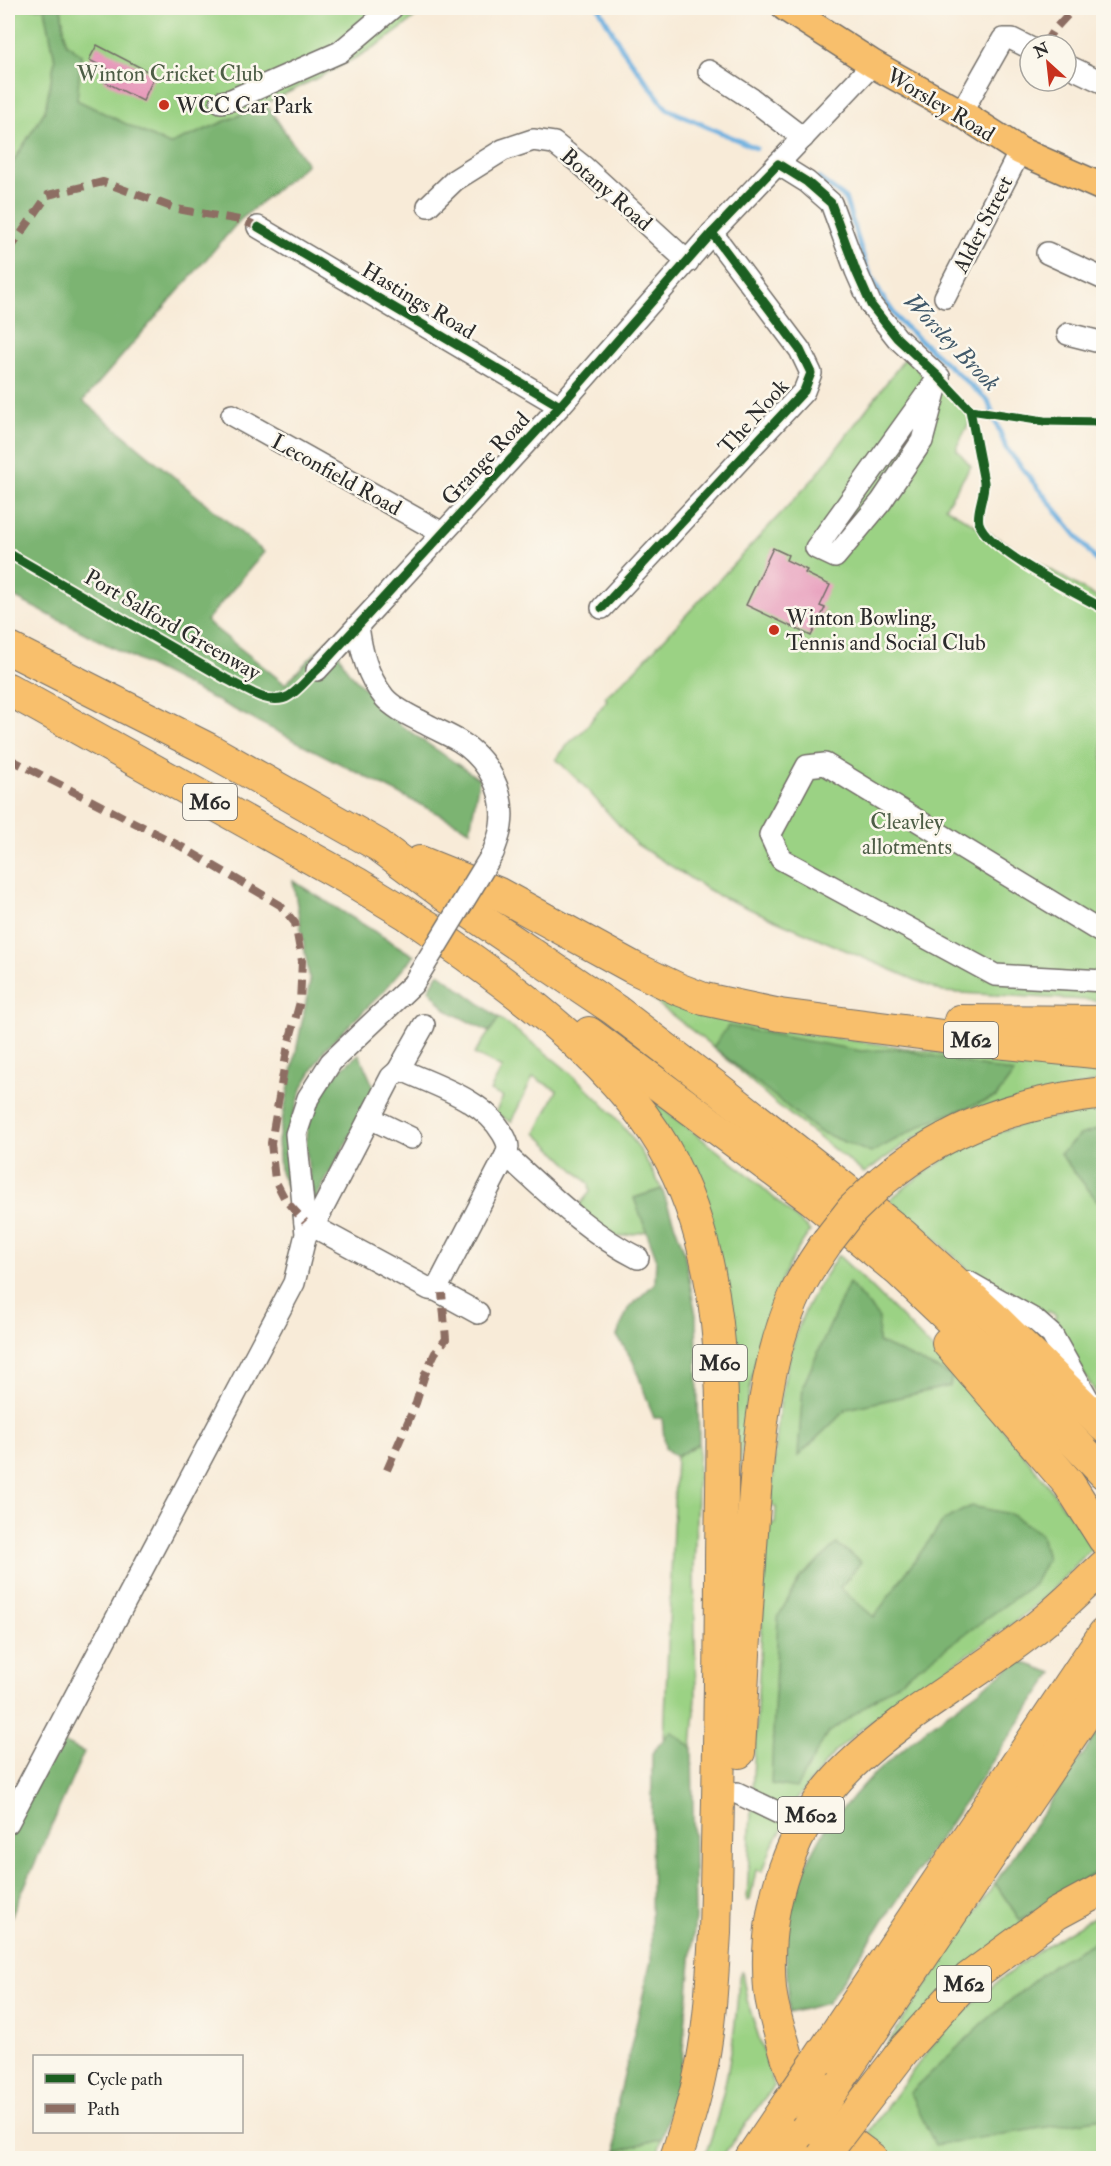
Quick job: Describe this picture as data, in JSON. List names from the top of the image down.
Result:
{
  "streets": {
    "highway": ["M60", "M62", "M602"],
    "main road": ["Worsley Road"],
    "street": [
      "Botany Road",
      "Alder Street",
      "Hastings Road",
      "The Nook",
      "Grange Road",
      "Leconfield Road"
    ],
    "cycle path": ["Port Salford Greenway"]
  },
  "crossings": [
    ["Worsley Road", "Alder Street"],
    ["Worsley Road", "Grange Road"],
    ["Botany Road", "Grange Road"],
    ["Hastings Road", "Grange Road"],
    ["The Nook", "Grange Road"],
    ["Grange Road", "Leconfield Road"],
    ["M60", "M62"]
  ],
  "water": ["Worsley Brook"],
  "parks": ["Winton Cricket Club", "Cleavley allotments"],
  "places": ["WCC Car Park", "Winton Bowling, Tennis and Social Club"],
  "legend": ["Cycle path", "Path"],
  "north": "top left"
}
